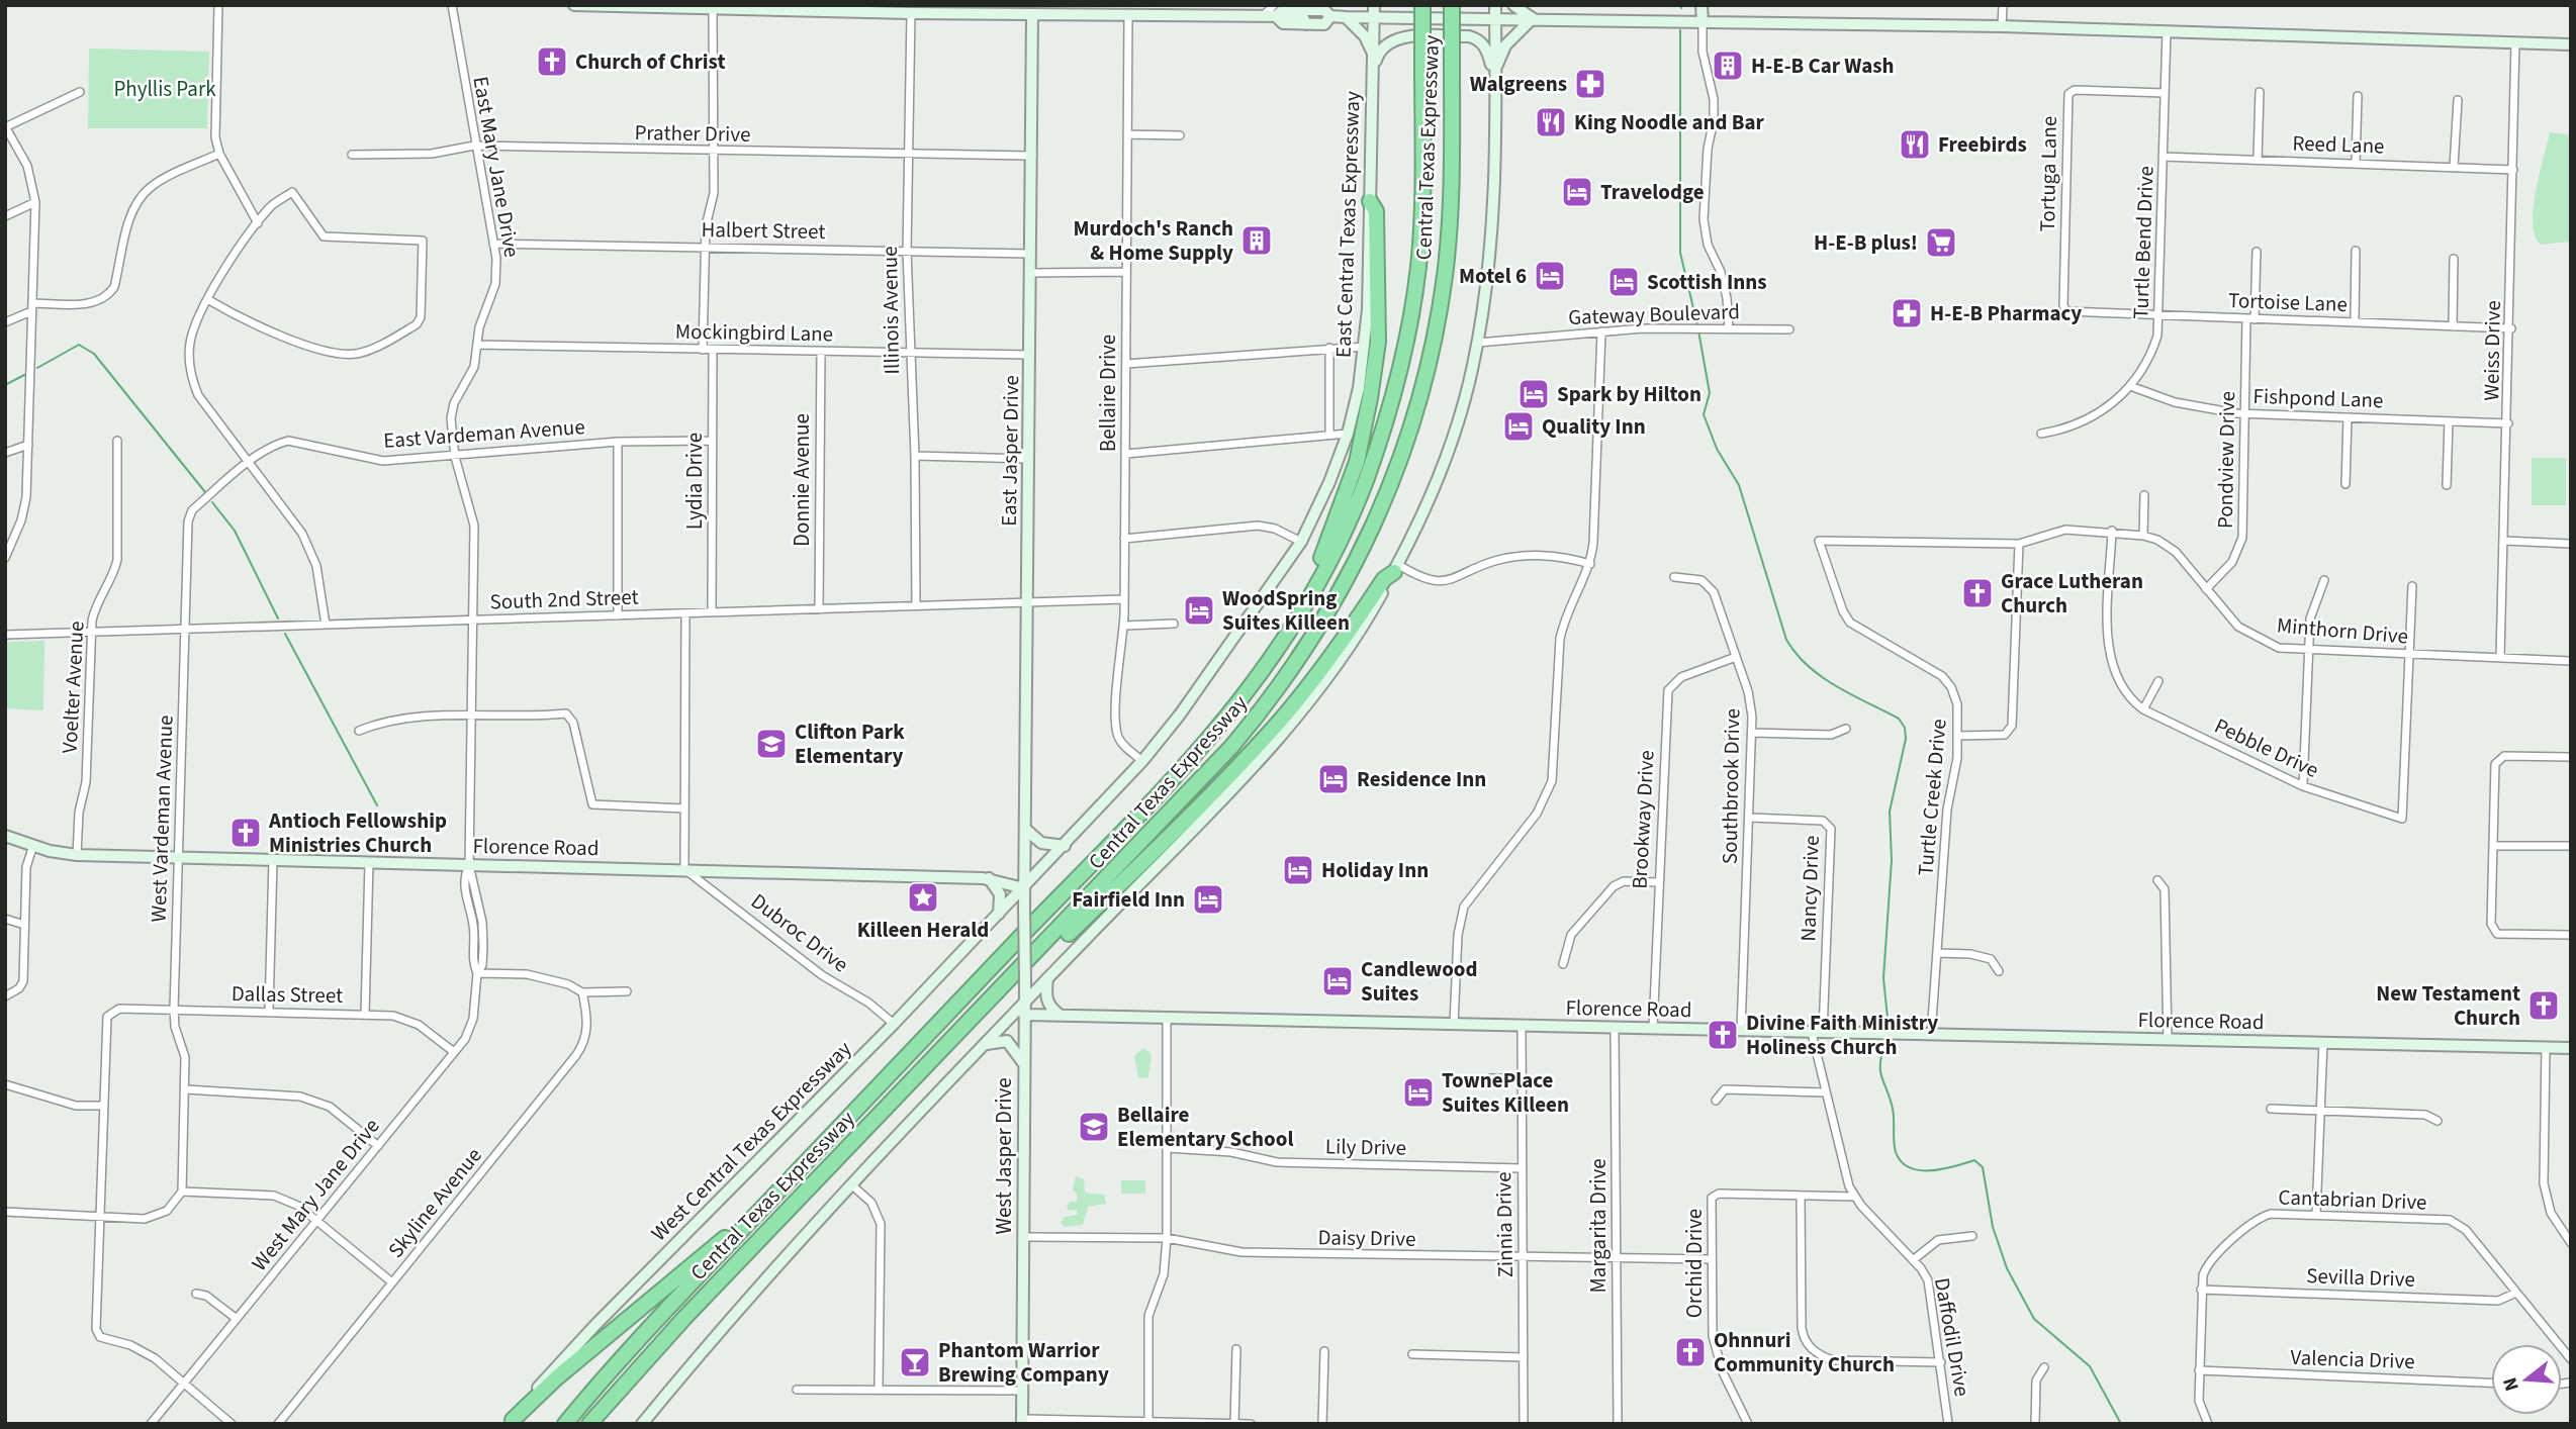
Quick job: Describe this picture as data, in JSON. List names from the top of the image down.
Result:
{
  "streets": {
    "highway": ["Central Texas Expressway"],
    "main road": [
      "East Central Texas Expressway",
      "East Jasper Drive",
      "Florence Road",
      "West Central Texas Expressway",
      "West Jasper Drive"
    ],
    "street": [
      "Prather Drive",
      "Reed Lane",
      "East Mary Jane Drive",
      "Tortuga Lane",
      "Halbert Street",
      "Turtle Bend Drive",
      "Tortoise Lane",
      "Illinois Avenue",
      "Gateway Boulevard",
      "Mockingbird Lane",
      "Weiss Drive",
      "Bellaire Drive",
      "Fishpond Lane",
      "East Vardeman Avenue",
      "Pondview Drive",
      "Donnie Avenue",
      "Lydia Drive",
      "South 2nd Street",
      "Minthorn Drive",
      "Voelter Avenue",
      "Pebble Drive",
      "Southbrook Drive",
      "Turtle Creek Drive",
      "West Vardeman Avenue",
      "Brookway Drive",
      "Nancy Drive",
      "Dubroc Drive",
      "Dallas Street",
      "Lily Drive",
      "West Mary Jane Drive",
      "Cantabrian Drive",
      "Skyline Avenue",
      "Zinnia Drive",
      "Margarita Drive",
      "Daisy Drive",
      "Orchid Drive",
      "Sevilla Drive",
      "Daffodil Drive",
      "Valencia Drive"
    ]
  },
  "crossings": [
    ["Prather Drive", "East Mary Jane Drive"],
    ["Prather Drive", "Illinois Avenue"],
    ["Prather Drive", "East Jasper Drive"],
    ["Reed Lane", "Turtle Bend Drive"],
    ["Reed Lane", "Weiss Drive"],
    ["East Mary Jane Drive", "Halbert Street"],
    ["East Mary Jane Drive", "Mockingbird Lane"],
    ["East Mary Jane Drive", "East Vardeman Avenue"],
    ["East Mary Jane Drive", "South 2nd Street"],
    ["East Mary Jane Drive", "West Mary Jane Drive"],
    ["Tortuga Lane", "Turtle Bend Drive"],
    ["Tortuga Lane", "Tortoise Lane"],
    ["East Central Texas Expressway", "Bellaire Drive"],
    ["East Central Texas Expressway", "East Jasper Drive"],
    ["East Central Texas Expressway", "Florence Road"],
    ["East Central Texas Expressway", "West Central Texas Expressway"],
    ["East Central Texas Expressway", "West Jasper Drive"],
    ["Halbert Street", "Illinois Avenue"],
    ["Halbert Street", "East Jasper Drive"],
    ["Turtle Bend Drive", "Tortoise Lane"],
    ["Turtle Bend Drive", "Fishpond Lane"],
    ["Tortoise Lane", "Weiss Drive"],
    ["Tortoise Lane", "Pondview Drive"],
    ["Illinois Avenue", "Mockingbird Lane"],
    ["Illinois Avenue", "South 2nd Street"],
    ["Mockingbird Lane", "East Jasper Drive"],
    ["Mockingbird Lane", "Donnie Avenue"],
    ["Mockingbird Lane", "Lydia Drive"],
    ["Weiss Drive", "Fishpond Lane"],
    ["Weiss Drive", "Minthorn Drive"],
    ["Bellaire Drive", "South 2nd Street"],
    ["Fishpond Lane", "Pondview Drive"],
    ["East Vardeman Avenue", "Lydia Drive"],
    ["East Vardeman Avenue", "South 2nd Street"],
    ["East Vardeman Avenue", "West Vardeman Avenue"],
    ["East Jasper Drive", "South 2nd Street"],
    ["East Jasper Drive", "Florence Road"],
    ["East Jasper Drive", "West Central Texas Expressway"],
    ["East Jasper Drive", "West Jasper Drive"],
    ["Pondview Drive", "Minthorn Drive"],
    ["Donnie Avenue", "South 2nd Street"],
    ["Lydia Drive", "South 2nd Street"],
    ["South 2nd Street", "Voelter Avenue"],
    ["South 2nd Street", "West Vardeman Avenue"],
    ["South 2nd Street", "West Mary Jane Drive"],
    ["Minthorn Drive", "Pebble Drive"],
    ["Minthorn Drive", "Turtle Creek Drive"],
    ["Voelter Avenue", "Florence Road"],
    ["Southbrook Drive", "Brookway Drive"],
    ["Southbrook Drive", "Florence Road"],
    ["Southbrook Drive", "Nancy Drive"],
    ["Turtle Creek Drive", "Florence Road"],
    ["West Vardeman Avenue", "Florence Road"],
    ["West Vardeman Avenue", "Dallas Street"],
    ["Brookway Drive", "Florence Road"],
    ["Florence Road", "Nancy Drive"],
    ["Florence Road", "Dubroc Drive"],
    ["Florence Road", "West Central Texas Expressway"],
    ["Florence Road", "West Jasper Drive"],
    ["Florence Road", "West Mary Jane Drive"],
    ["Florence Road", "Zinnia Drive"],
    ["Florence Road", "Margarita Drive"],
    ["Florence Road", "Daffodil Drive"],
    ["Nancy Drive", "Daffodil Drive"],
    ["Dubroc Drive", "West Central Texas Expressway"],
    ["Dallas Street", "West Mary Jane Drive"],
    ["West Central Texas Expressway", "West Jasper Drive"],
    ["Lily Drive", "Zinnia Drive"],
    ["West Jasper Drive", "Daisy Drive"],
    ["Cantabrian Drive", "Sevilla Drive"],
    ["Cantabrian Drive", "Valencia Drive"],
    ["Zinnia Drive", "Daisy Drive"],
    ["Margarita Drive", "Daisy Drive"],
    ["Daisy Drive", "Orchid Drive"],
    ["Orchid Drive", "Daffodil Drive"]
  ],
  "parks": ["Phyllis Park"],
  "places": {
    "church": [
      "Church of Christ",
      "Grace Lutheran Church",
      "Antioch Fellowship Ministries Church",
      "New Testament Church",
      "Divine Faith Ministry Holiness Church",
      "Ohnnuri Community Church"
    ],
    "building": ["H-E-B Car Wash", "Murdoch's Ranch & Home Supply"],
    "pharmacy": ["Walgreens", "H-E-B Pharmacy"],
    "restaurant": ["King Noodle and Bar", "Freebirds"],
    "hotel": [
      "Travelodge",
      "Motel 6",
      "Scottish Inns",
      "Spark by Hilton",
      "Quality Inn",
      "WoodSpring Suites Killeen",
      "Residence Inn",
      "Holiday Inn",
      "Fairfield Inn",
      "Candlewood Suites",
      "TownePlace Suites Killeen"
    ],
    "supermarket": ["H-E-B plus!"],
    "school or university": ["Clifton Park Elementary", "Bellaire Elementary School"],
    "place": ["Killeen Herald"],
    "bar": ["Phantom Warrior Brewing Company"]
  },
  "north": "left"
}
